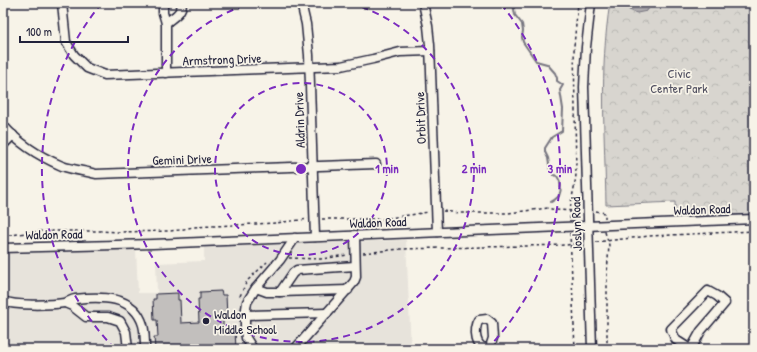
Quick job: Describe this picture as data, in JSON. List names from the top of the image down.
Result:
{
  "streets": {
    "street": [
      "Armstrong Drive",
      "Orbit Drive",
      "Aldrin Drive",
      "Gemini Drive",
      "Waldon Road",
      "Joslyn Road"
    ]
  },
  "crossings": [
    ["Armstrong Drive", "Orbit Drive"],
    ["Armstrong Drive", "Aldrin Drive"],
    ["Orbit Drive", "Waldon Road"],
    ["Aldrin Drive", "Gemini Drive"],
    ["Aldrin Drive", "Waldon Road"],
    ["Waldon Road", "Joslyn Road"]
  ],
  "parks": ["Civic Center Park"],
  "places": ["Waldon Middle School"],
  "scale_bar": "100 m",
  "rings": ["1 min", "2 min", "3 min"]
}
